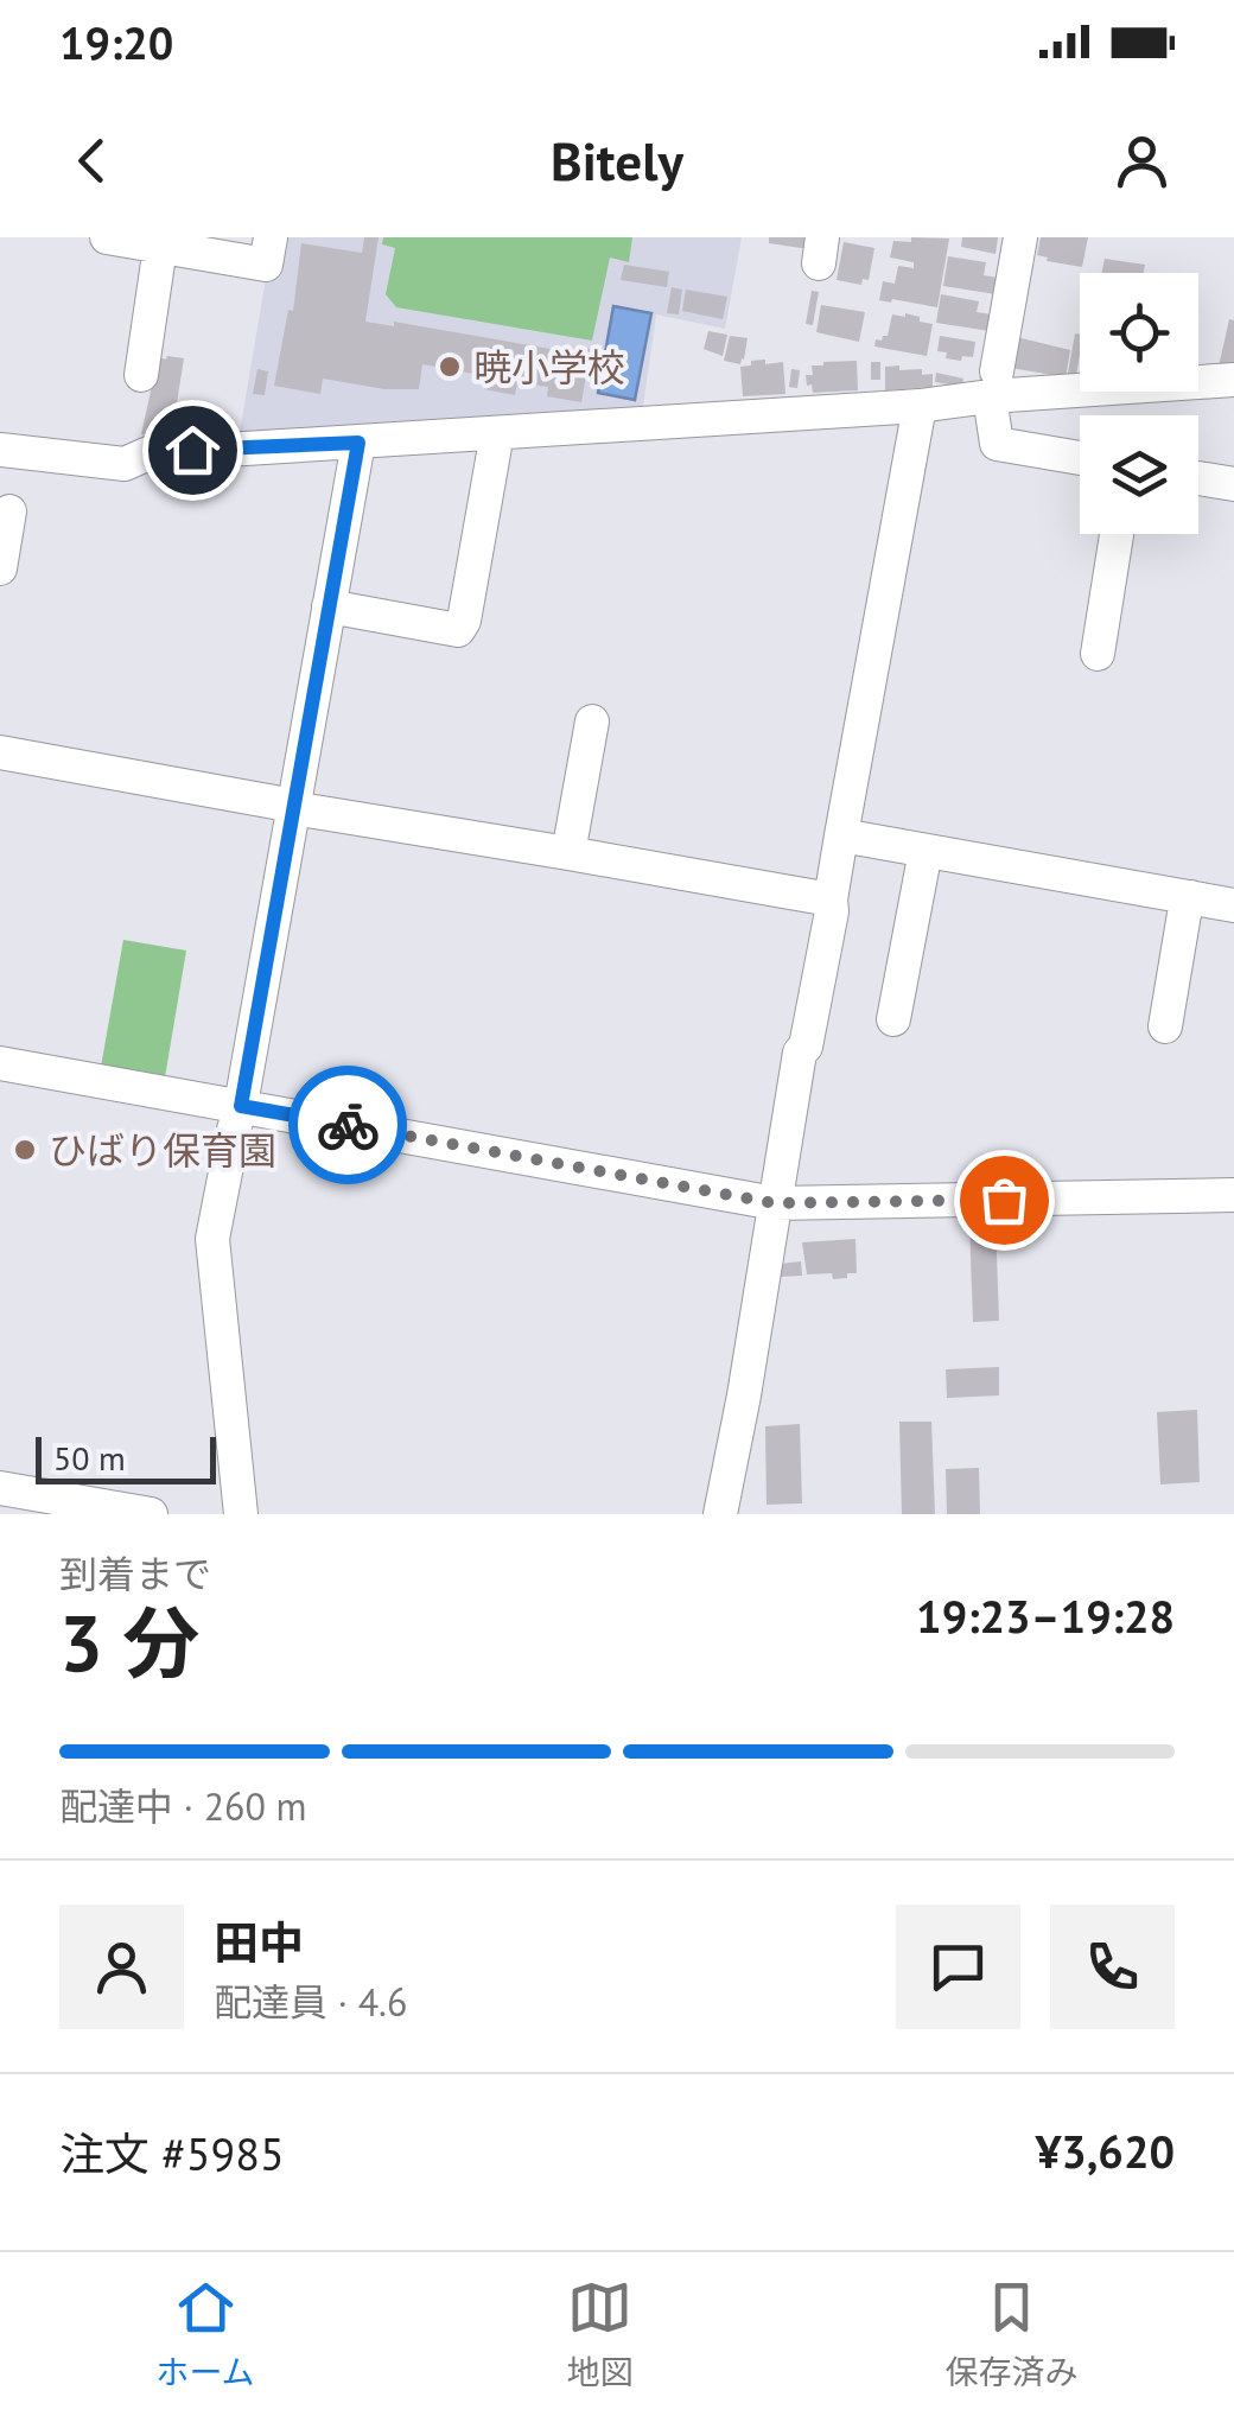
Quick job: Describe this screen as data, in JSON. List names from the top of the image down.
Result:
{
  "places": ["暁小学校", "ひばり保育園"],
  "scale_bar": "50 m",
  "page": {
    "status": "19:20",
    "header": "Bitely",
    "scale": "50 m",
    "heading": ["3 分", "到着まで", "19:23–19:28"],
    "panel": [
      "田中",
      "配達員 · 4.6",
      "注文 #5985",
      "¥3,620"
    ],
    "bar": "配達中 · 260 m",
    "tabs": ["ホーム", "地図", "保存済み"]
  }
}
